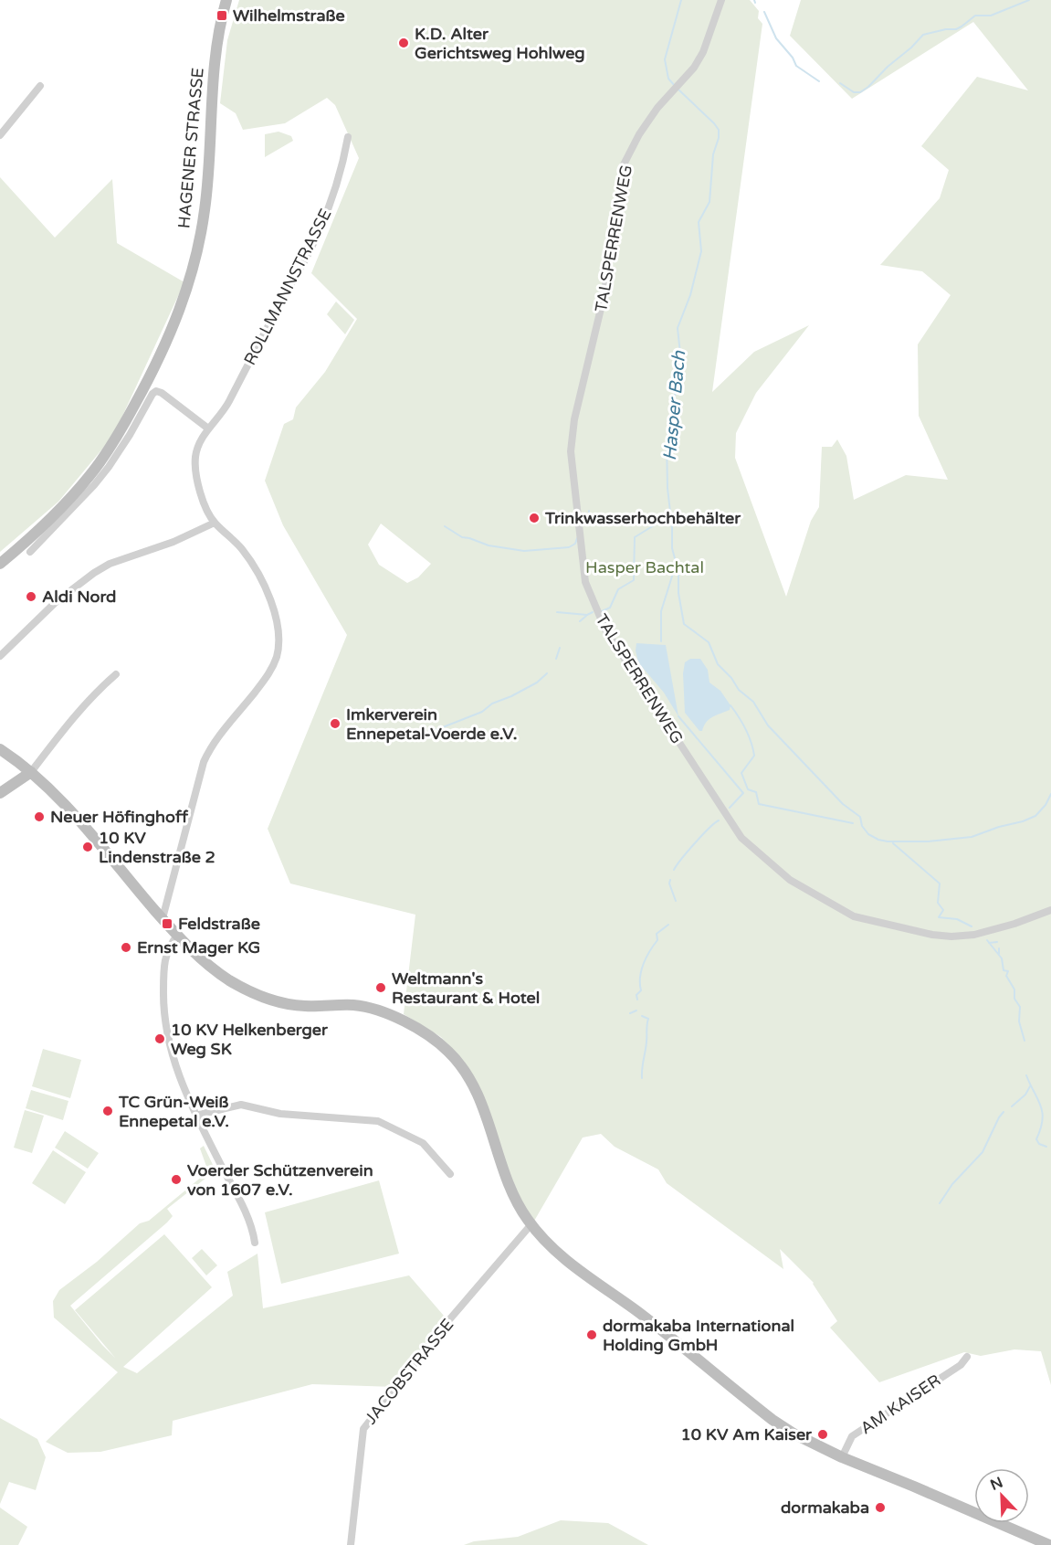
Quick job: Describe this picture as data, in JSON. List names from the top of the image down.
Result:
{
  "streets": {
    "main road": ["HAGENER STRASSE"],
    "street": [
      "TALSPERRENWEG",
      "ROLLMANNSTRASSE",
      "JACOBSTRASSE",
      "AM KAISER"
    ]
  },
  "water": ["Hasper Bach"],
  "parks": ["Hasper Bachtal"],
  "places": {
    "transit": ["Wilhelmstraße", "Feldstraße"],
    "other": [
      "K.D. Alter Gerichtsweg Hohlweg",
      "Trinkwasserhochbehälter",
      "Aldi Nord",
      "Imkerverein Ennepetal-Voerde e.V.",
      "Neuer Höfinghoff",
      "10 KV Lindenstraße 2",
      "Ernst Mager KG",
      "Weltmann's Restaurant & Hotel",
      "10 KV Helkenberger Weg SK",
      "TC Grün-Weiß Ennepetal e.V.",
      "Voerder Schützenverein von 1607 e.V.",
      "dormakaba International Holding GmbH",
      "10 KV Am Kaiser",
      "dormakaba"
    ]
  },
  "north": "top left"
}
